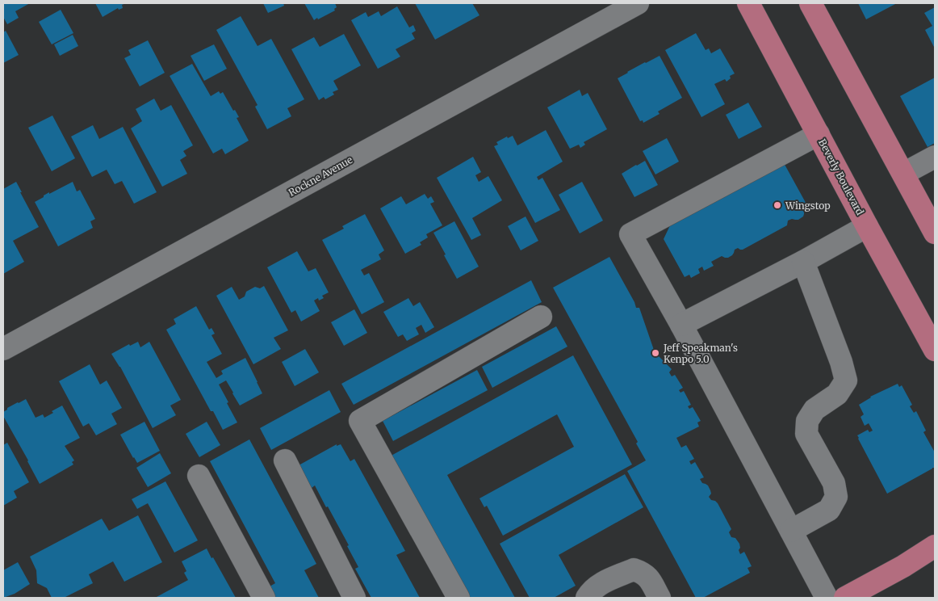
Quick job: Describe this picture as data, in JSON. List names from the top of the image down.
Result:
{
  "streets": {
    "main road": ["Beverly Boulevard"],
    "street": ["Rockne Avenue"]
  },
  "places": ["Wingstop", "Jeff Speakman's Kenpo 5.0"]
}
